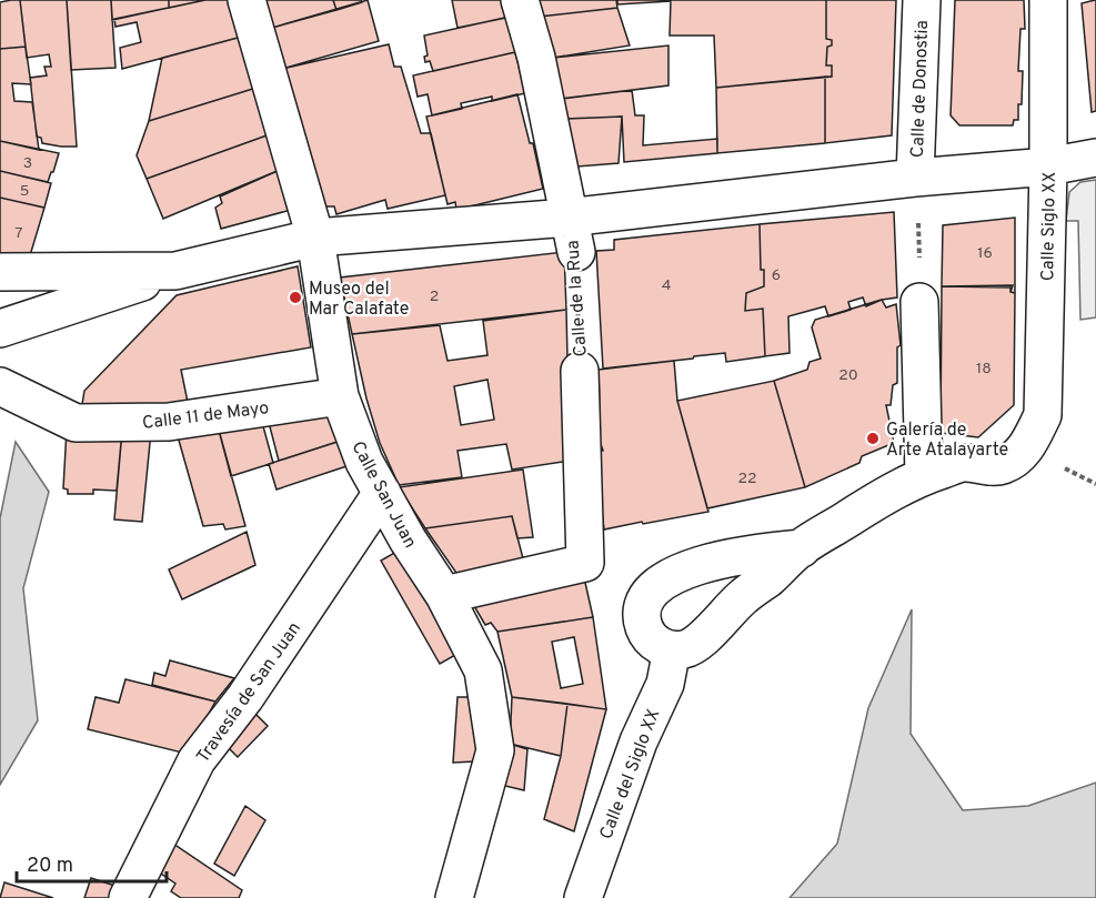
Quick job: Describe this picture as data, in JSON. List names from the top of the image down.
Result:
{
  "streets": {
    "street": [
      "Calle de Donostia",
      "Calle Siglo XX",
      "Calle de la Rua",
      "Calle 11 de Mayo",
      "Calle San Juan",
      "Travesía de San Juan",
      "Calle del Siglo XX"
    ]
  },
  "crossings": [
    ["Calle de la Rua", "Calle San Juan"],
    ["Calle 11 de Mayo", "Calle San Juan"],
    ["Calle San Juan", "Travesía de San Juan"]
  ],
  "places": ["Museo del Mar Calafate", "Galería de Arte Atalayarte"],
  "house_numbers": [
    "3",
    "5",
    "7",
    "16",
    "6",
    "4",
    "2",
    "18",
    "20",
    "22"
  ],
  "scale_bar": "20 m"
}
